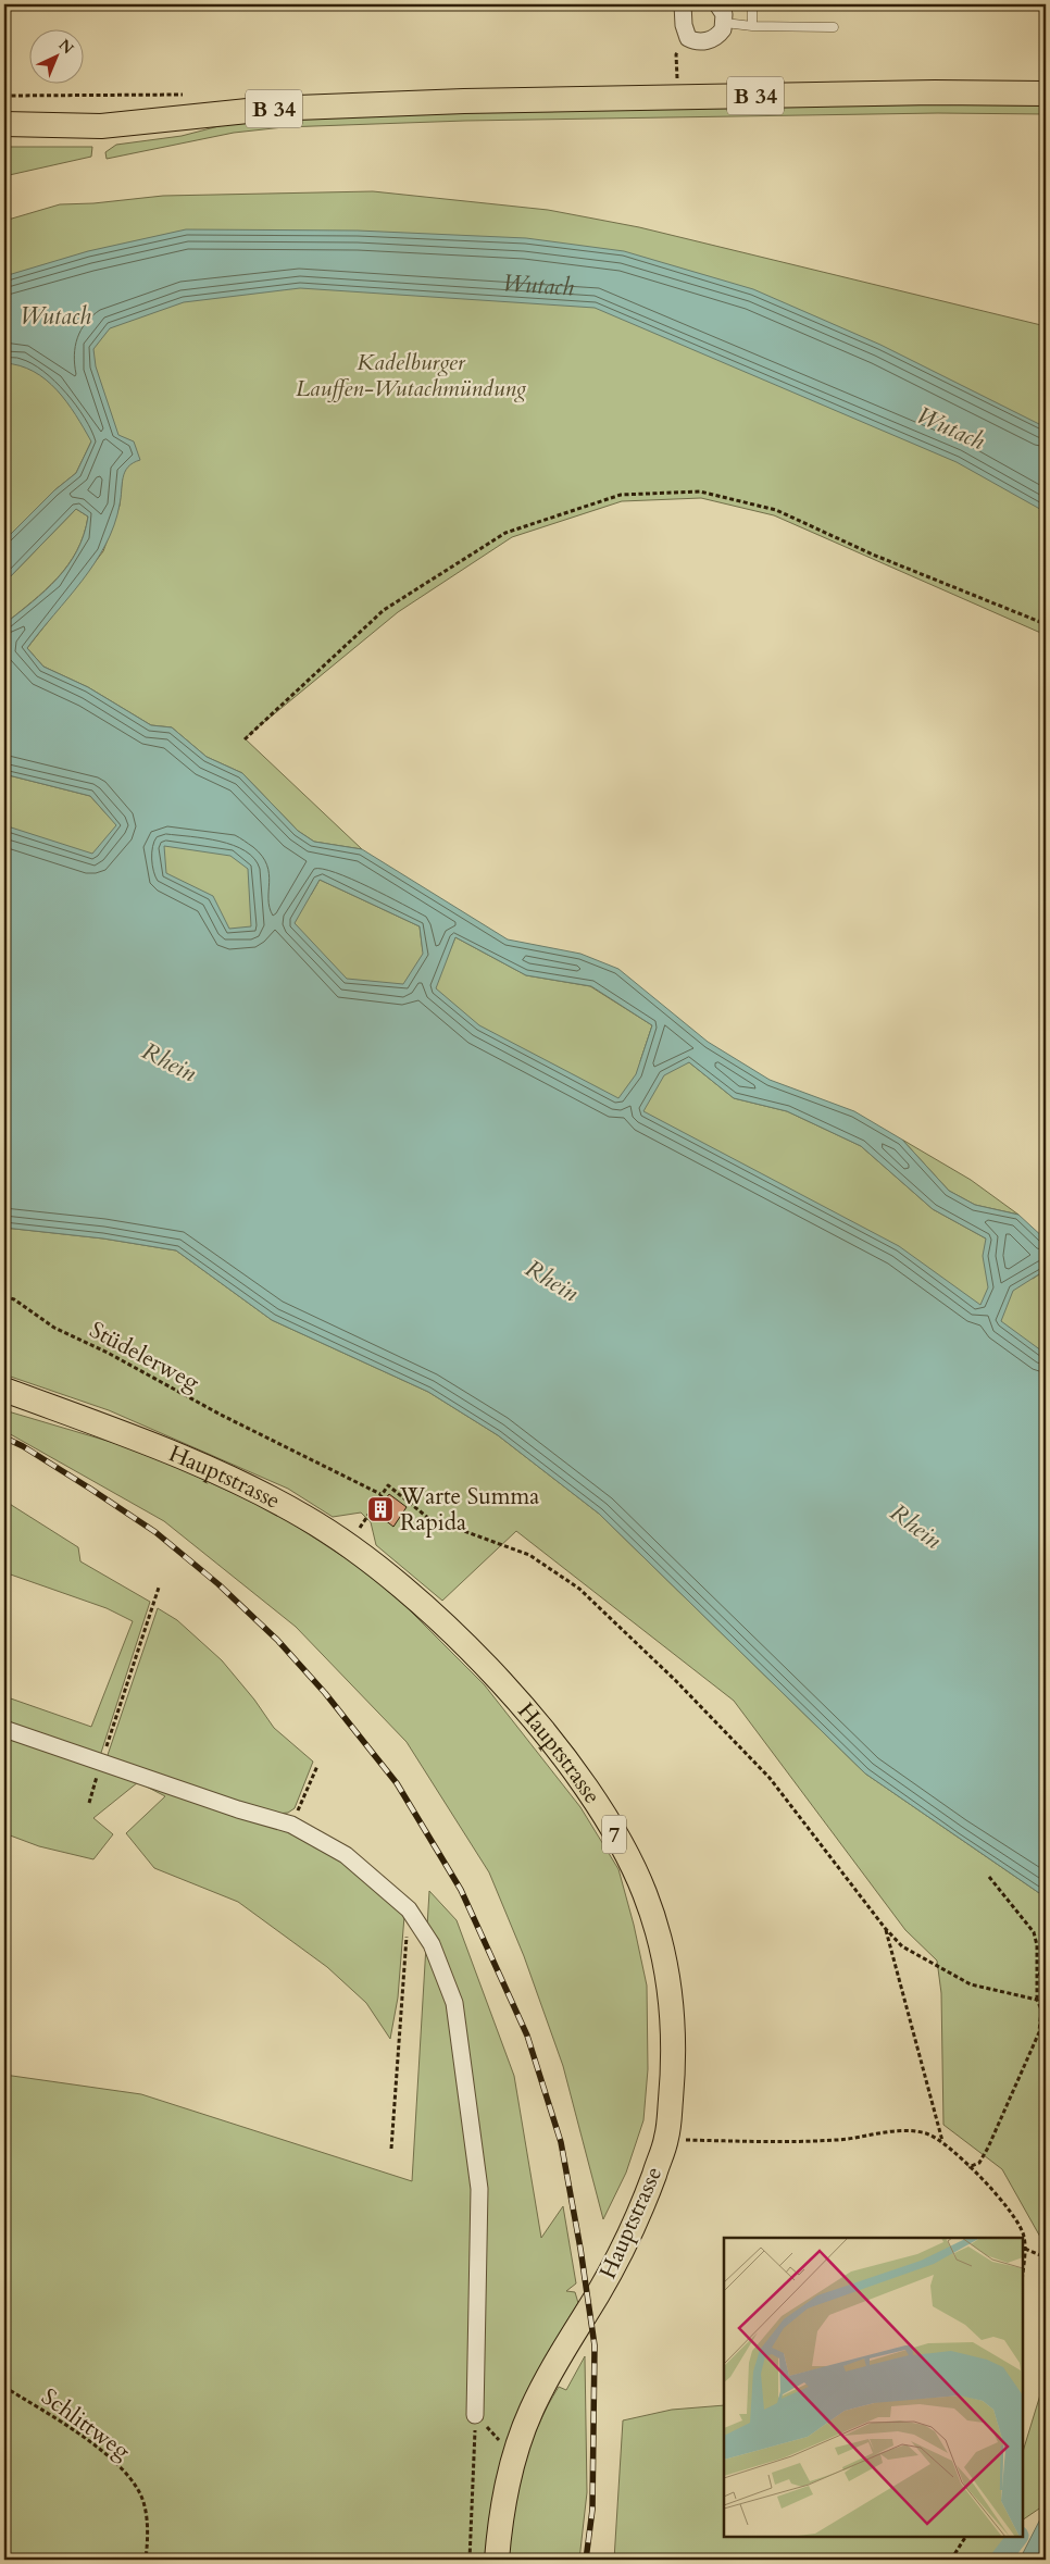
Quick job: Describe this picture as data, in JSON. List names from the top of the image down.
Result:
{
  "streets": {
    "main road": ["B 34", "Hauptstrasse", "7"],
    "path": ["Stüdelerweg", "Schlittweg"]
  },
  "water": ["Wutach", "Rhein"],
  "parks": ["Kadelburger Lauffen-Wutachmündung"],
  "places": {
    "building": ["Warte Summa Rapida"]
  },
  "north": "top right"
}
